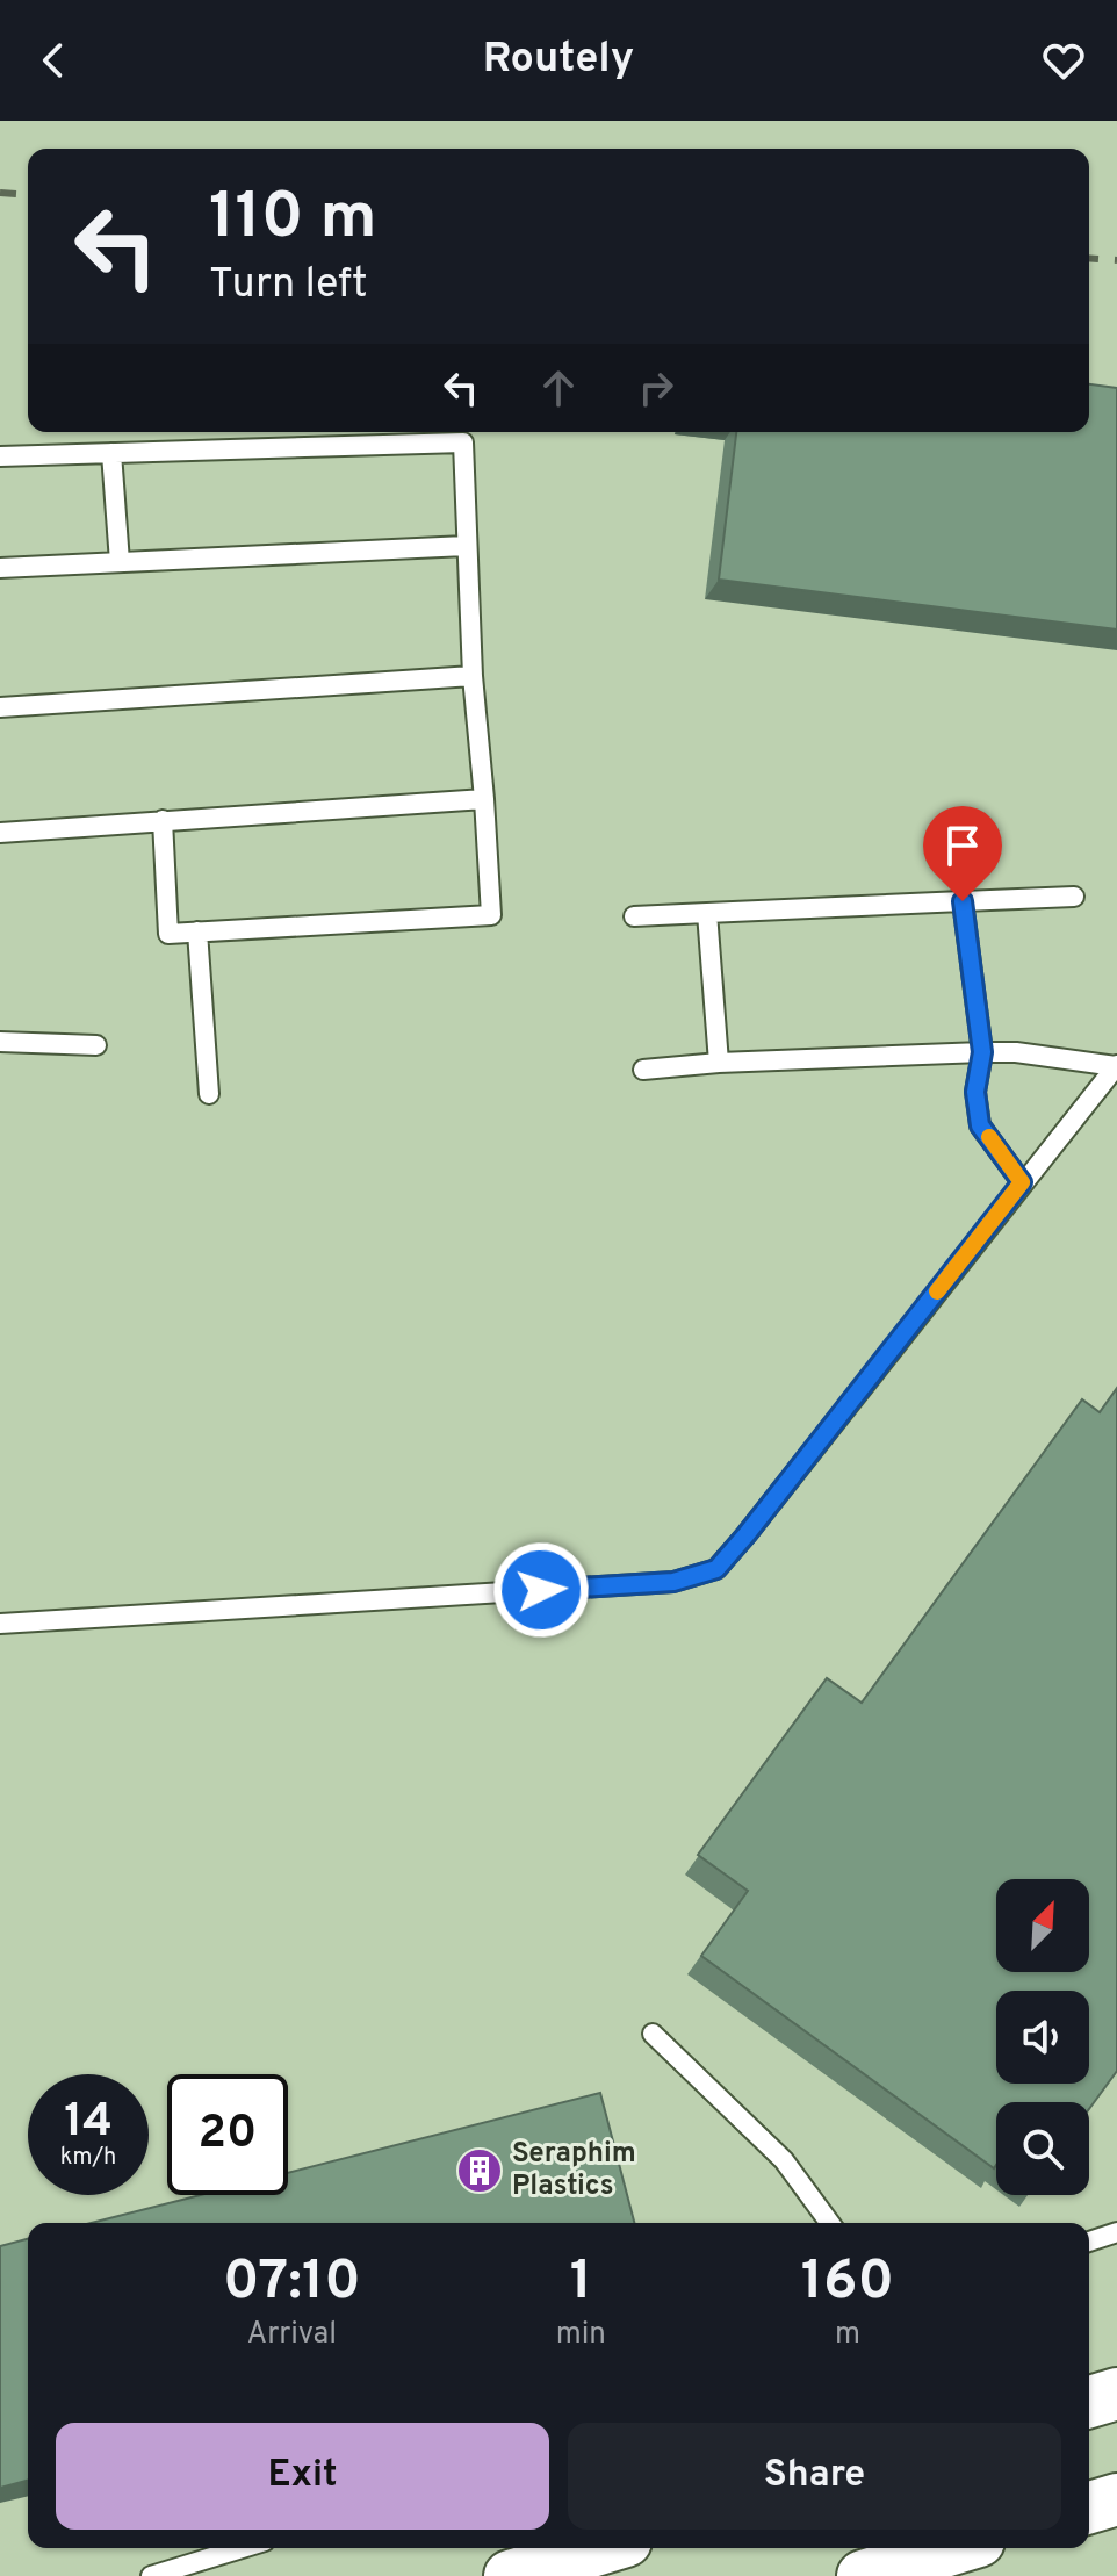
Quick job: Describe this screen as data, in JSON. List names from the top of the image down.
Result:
{
  "places": {
    "building": ["Seraphim Plastics"]
  },
  "north": "top right",
  "page": {
    "header": "Routely",
    "turn": ["110 m", "Turn left"],
    "speed": "14 km/h",
    "limit": "20",
    "eta": [
      "07:10",
      "Arrival",
      "1",
      "min",
      "160",
      "m"
    ],
    "buttons": ["Exit", "Share"]
  }
}
